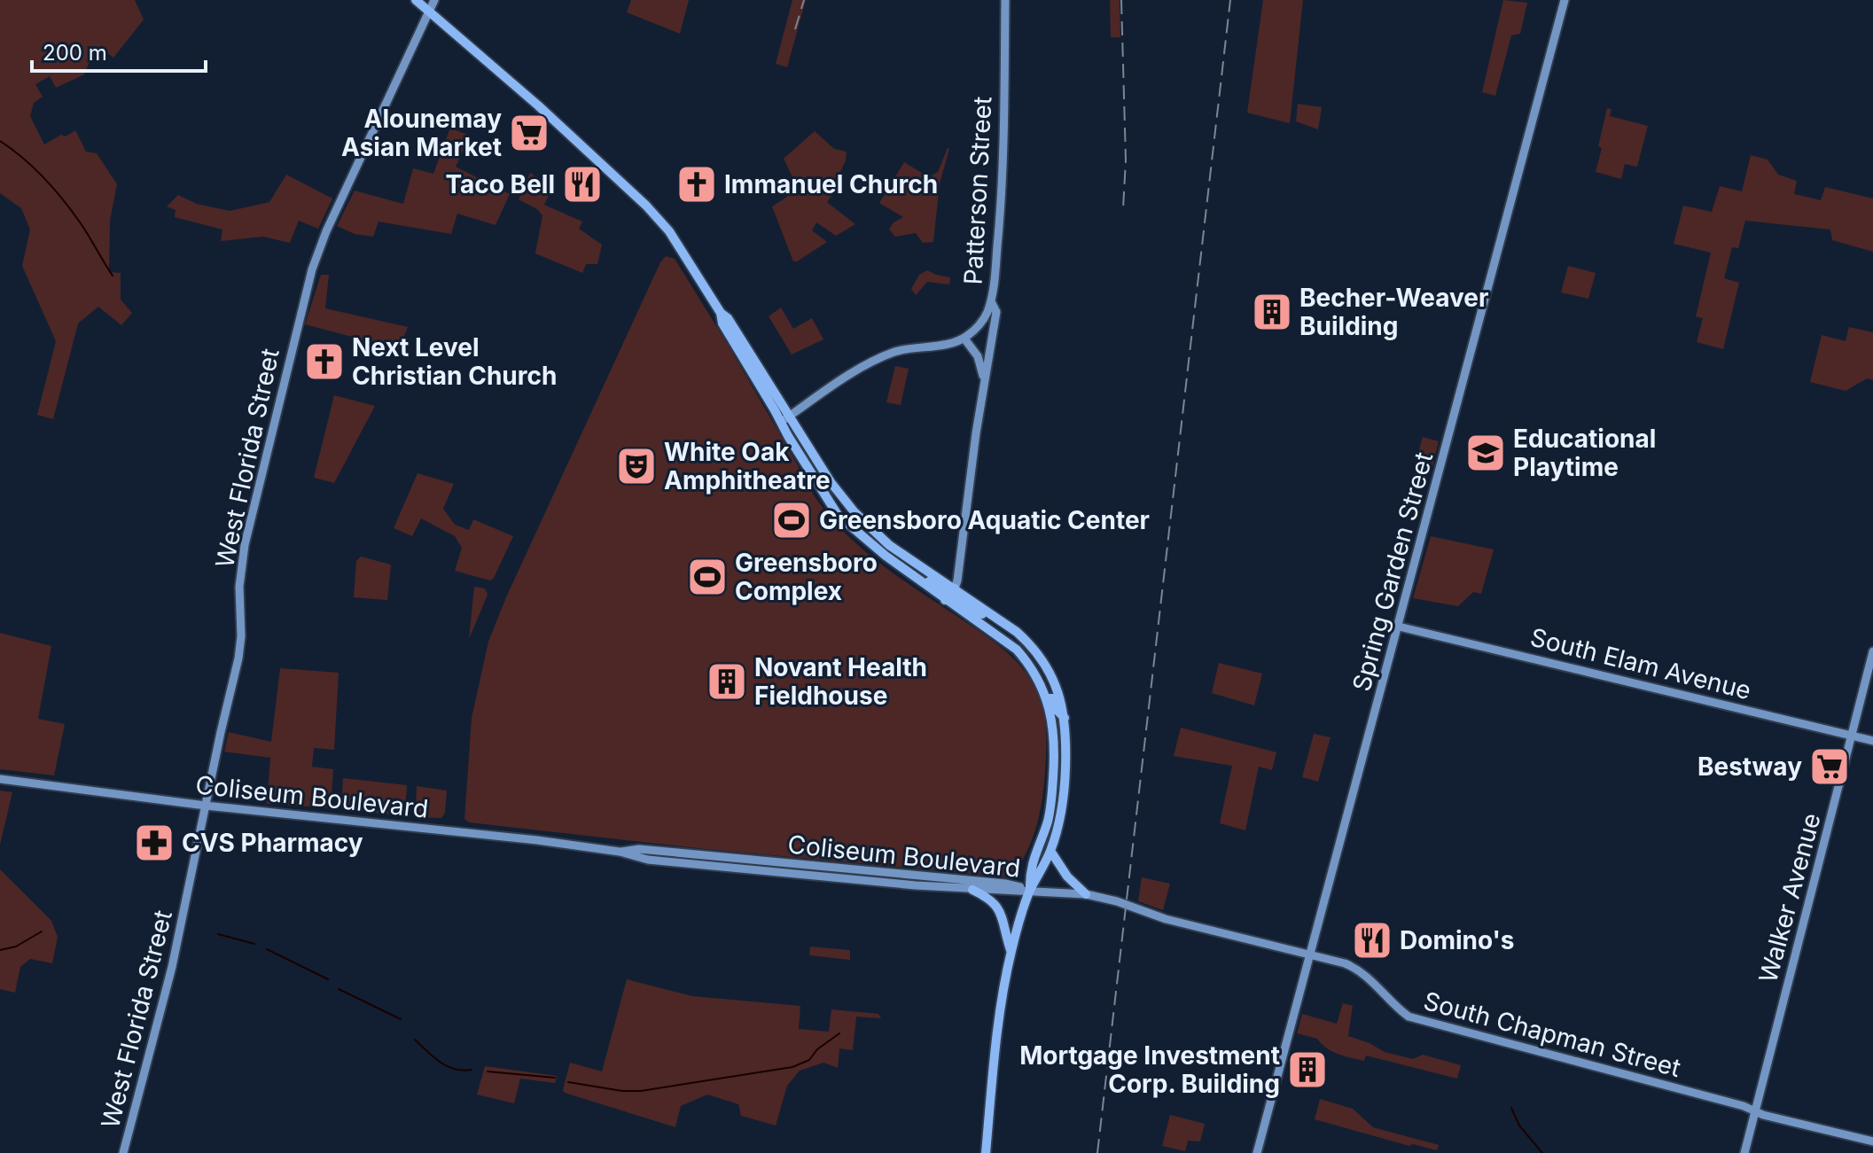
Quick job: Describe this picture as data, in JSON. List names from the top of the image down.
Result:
{
  "streets": {
    "main road": [
      "Patterson Street",
      "West Florida Street",
      "Spring Garden Street",
      "South Elam Avenue",
      "Coliseum Boulevard",
      "Walker Avenue",
      "South Chapman Street"
    ]
  },
  "crossings": [
    ["West Florida Street", "Coliseum Boulevard"],
    ["Spring Garden Street", "South Elam Avenue"],
    ["Spring Garden Street", "South Chapman Street"],
    ["South Elam Avenue", "Walker Avenue"],
    ["Coliseum Boulevard", "South Chapman Street"],
    ["Walker Avenue", "South Chapman Street"]
  ],
  "places": {
    "supermarket": ["Alounemay Asian Market", "Bestway"],
    "restaurant": ["Taco Bell", "Domino's"],
    "church": ["Immanuel Church", "Next Level Christian Church"],
    "building": ["Becher-Weaver Building", "Novant Health Fieldhouse", "Mortgage Investment Corp. Building"],
    "school or university": ["Educational Playtime"],
    "theatre": ["White Oak Amphitheatre"],
    "sports": ["Greensboro Aquatic Center", "Greensboro Complex"],
    "pharmacy": ["CVS Pharmacy"]
  },
  "scale_bar": "200 m"
}
